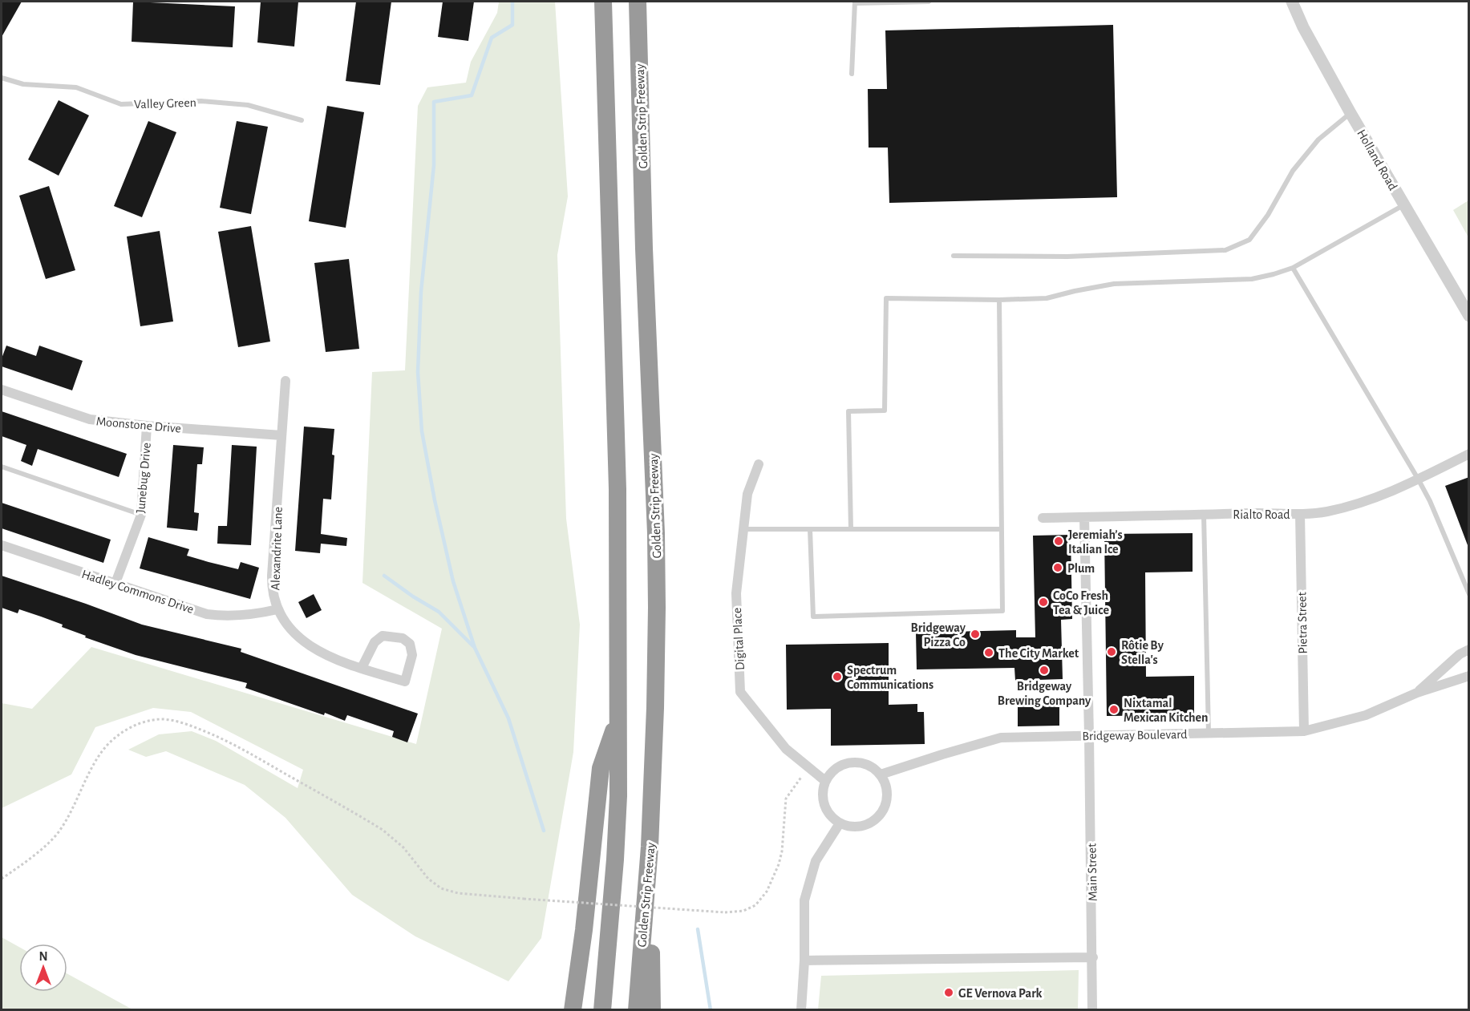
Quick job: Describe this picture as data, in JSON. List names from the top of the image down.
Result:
{
  "streets": {
    "highway": ["Golden Strip Freeway"],
    "street": [
      "Holland Road",
      "Moonstone Drive",
      "Junebug Drive",
      "Rialto Road",
      "Alexandrite Lane",
      "Hadley Commons Drive",
      "Pietra Street",
      "Digital Place",
      "Bridgeway Boulevard",
      "Main Street"
    ],
    "lane": ["Valley Green"]
  },
  "crossings": [
    ["Moonstone Drive", "Junebug Drive"],
    ["Moonstone Drive", "Alexandrite Lane"],
    ["Junebug Drive", "Hadley Commons Drive"],
    ["Rialto Road", "Pietra Street"],
    ["Rialto Road", "Main Street"],
    ["Alexandrite Lane", "Hadley Commons Drive"],
    ["Pietra Street", "Bridgeway Boulevard"],
    ["Digital Place", "Bridgeway Boulevard"],
    ["Bridgeway Boulevard", "Main Street"]
  ],
  "places": [
    "Jeremiah’s Italian Ice",
    "Plum",
    "CoCo Fresh Tea & Juice",
    "Bridgeway Pizza Co",
    "Rôtie By Stella's",
    "The City Market",
    "Bridgeway Brewing Company",
    "Spectrum Communications",
    "Nixtamal Mexican Kitchen",
    "GE Vernova Park"
  ],
  "north": "top"
}
